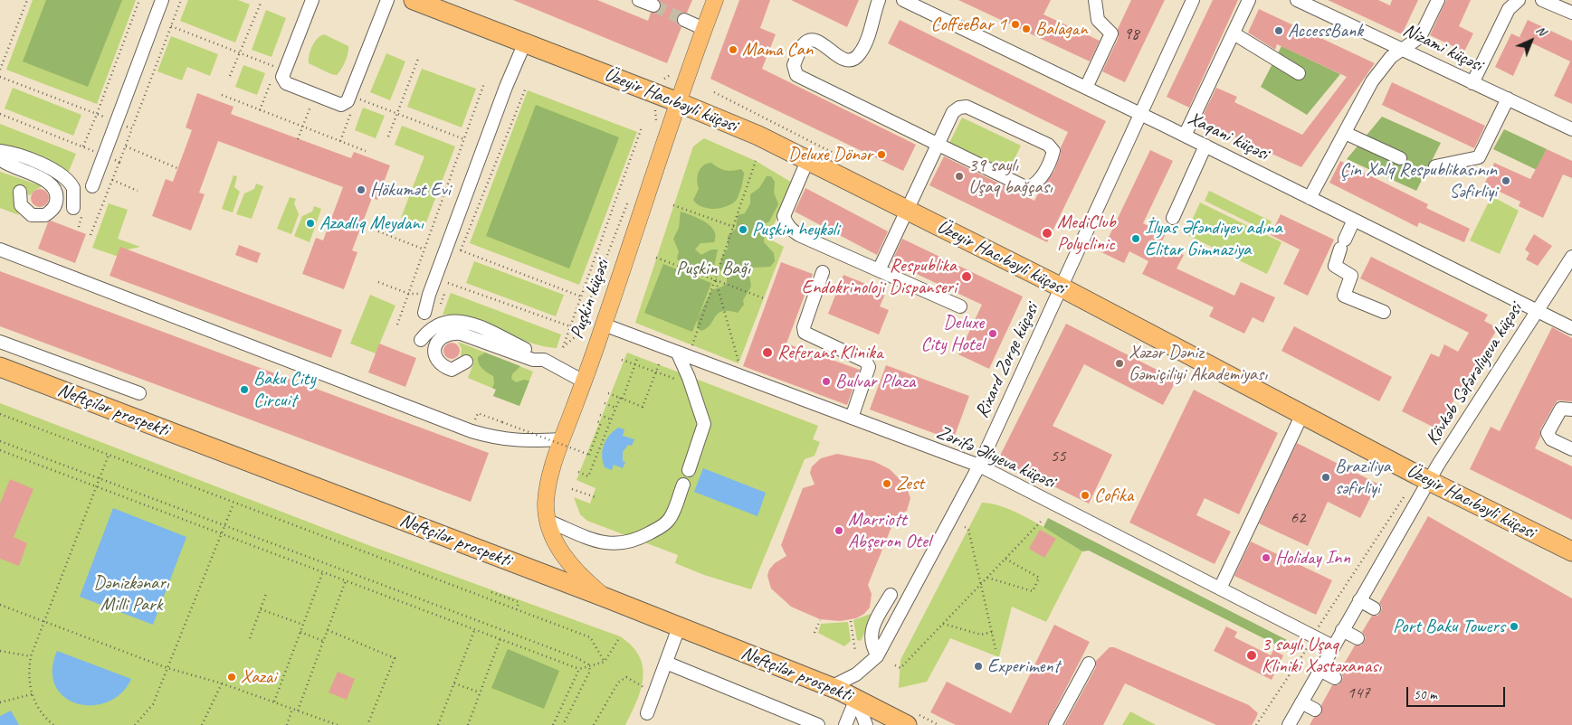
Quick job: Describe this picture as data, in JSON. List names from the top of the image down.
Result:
{
  "streets": {
    "highway": ["Üzeyir Hacıbəyli küçəsi", "Neftçilər prospekti"],
    "main road": ["Puşkin küçəsi"],
    "street": [
      "Nizami küçəsi",
      "Xaqani küçəsi",
      "Rixard Zorge küçəsi",
      "Kövkəb Səfərəliyeva küçəsi",
      "Zərifə Əliyeva küçəsi"
    ]
  },
  "crossings": [
    ["Üzeyir Hacıbəyli küçəsi", "Puşkin küçəsi"],
    ["Üzeyir Hacıbəyli küçəsi", "Rixard Zorge küçəsi"],
    ["Üzeyir Hacıbəyli küçəsi", "Kövkəb Səfərəliyeva küçəsi"],
    ["Xaqani küçəsi", "Rixard Zorge küçəsi"],
    ["Xaqani küçəsi", "Kövkəb Səfərəliyeva küçəsi"],
    ["Puşkin küçəsi", "Neftçilər prospekti"],
    ["Puşkin küçəsi", "Zərifə Əliyeva küçəsi"],
    ["Rixard Zorge küçəsi", "Neftçilər prospekti"],
    ["Rixard Zorge küçəsi", "Zərifə Əliyeva küçəsi"],
    ["Kövkəb Səfərəliyeva küçəsi", "Zərifə Əliyeva küçəsi"]
  ],
  "parks": ["Puşkin Bağı", "Dənizkənarı Milli Park"],
  "places": [
    "CoffeeBar 1",
    "Balagan",
    "AccessBank",
    "Mama Can",
    "Deluxe Dönər",
    "39 saylı Uşaq bağçası",
    "Çin Xalq Respublikasının Səfirliyi",
    "Hökumət Evi",
    "Azadlıq Meydanı",
    "Puşkin heykəli",
    "MediClub Polyclinic",
    "İlyas Əfəndiyev adına Elitar Gimnaziya",
    "Respublika Endokrinoloji Dispanseri",
    "Deluxe City Hotel",
    "Referans Klinika",
    "Xəzər Dəniz Gəmiçiliyi Akademiyası",
    "Bulvar Plaza",
    "Baku City Circuit",
    "Braziliya səfirliyi",
    "Zest",
    "Cofika",
    "Marriott Abşeron Otel",
    "Holiday Inn",
    "Port Baku Towers",
    "3 saylı Uşaq Kliniki Xəstəxanası",
    "Experiment",
    "Xazai"
  ],
  "house_numbers": [
    "98",
    "55",
    "62",
    "147"
  ],
  "scale_bar": "50 m",
  "north": "top right"
}
